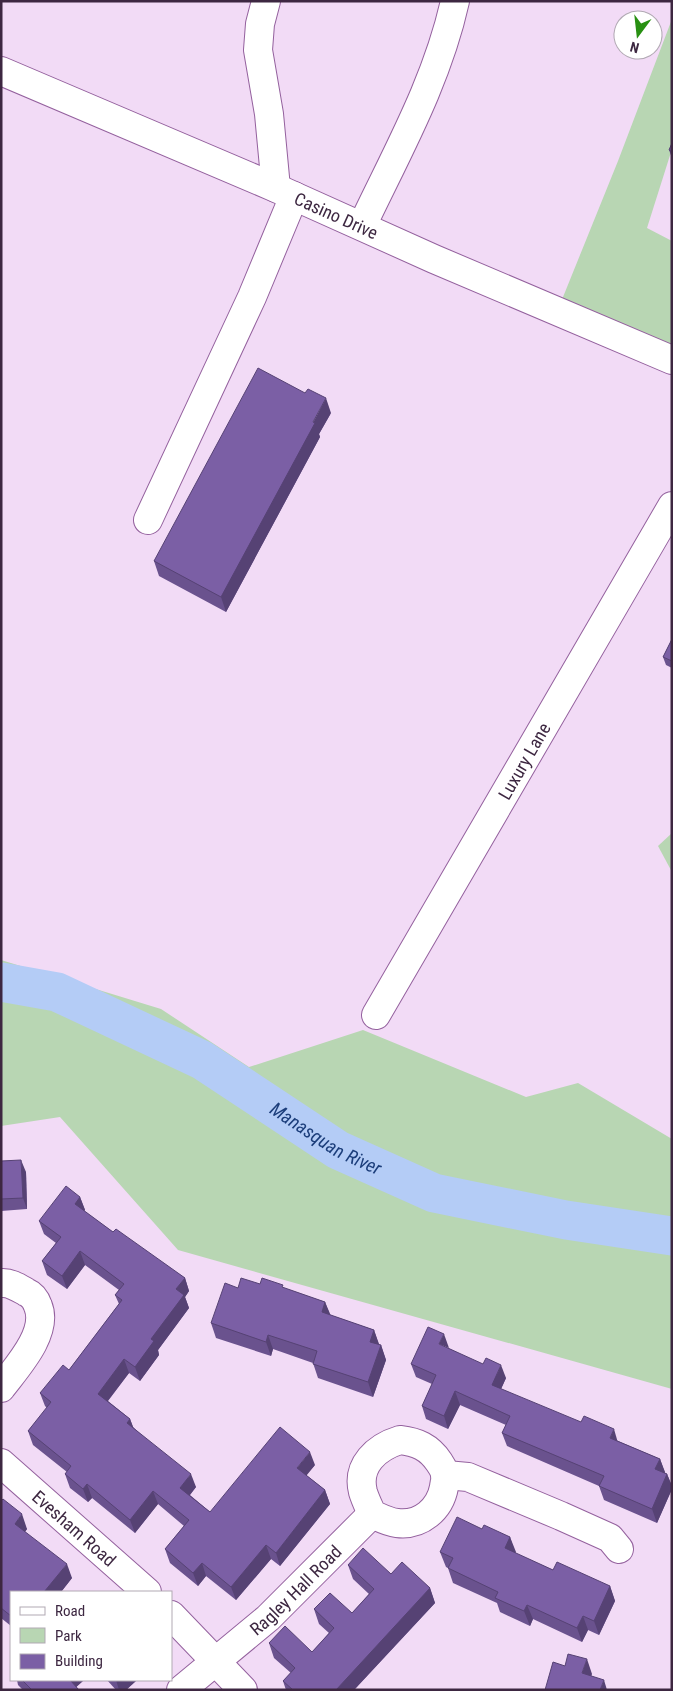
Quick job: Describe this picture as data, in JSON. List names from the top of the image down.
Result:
{
  "streets": {
    "street": [
      "Casino Drive",
      "Luxury Lane",
      "Evesham Road",
      "Ragley Hall Road"
    ]
  },
  "water": ["Manasquan River"],
  "legend": ["Road", "Park", "Building"],
  "north": "bottom"
}
